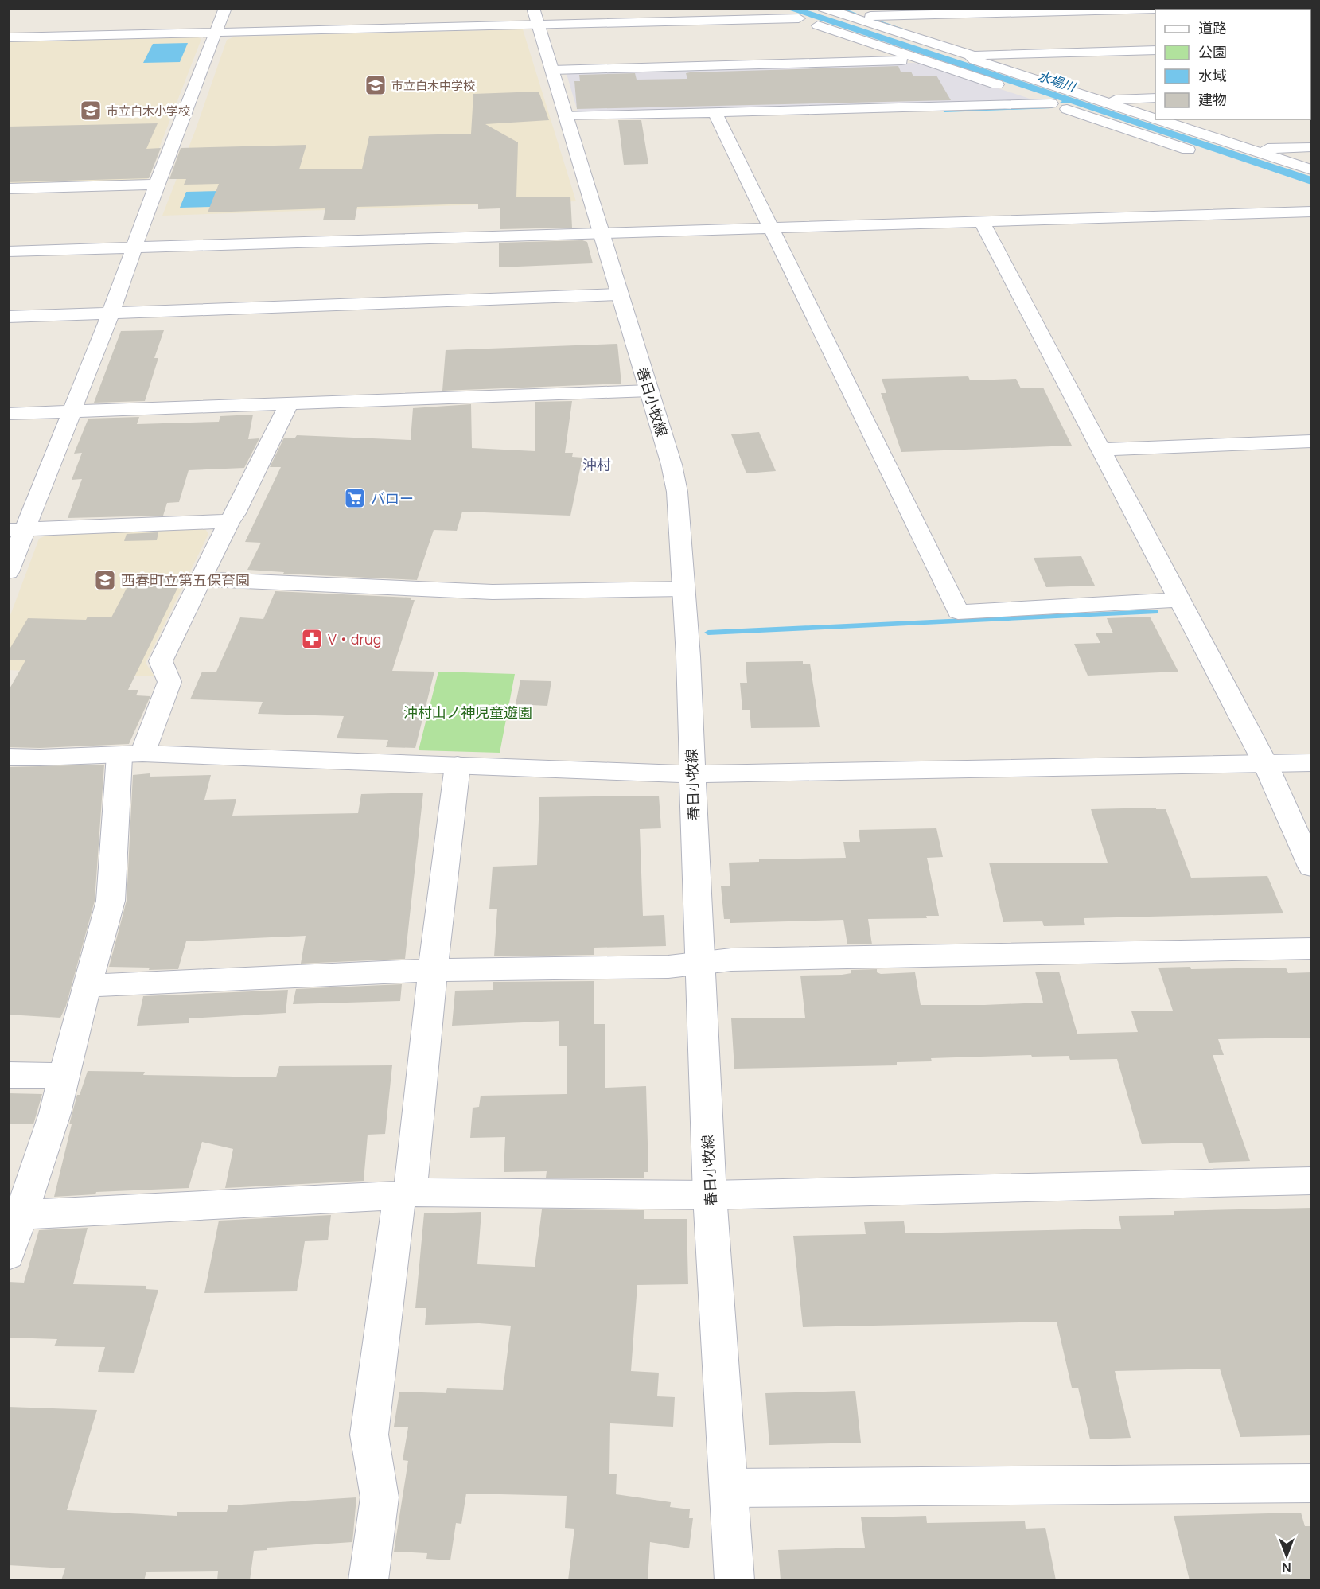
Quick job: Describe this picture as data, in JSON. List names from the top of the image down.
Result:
{
  "streets": {
    "street": ["春日小牧線"]
  },
  "districts": ["沖村"],
  "water": ["水場川"],
  "parks": ["沖村山ノ神児童遊園"],
  "places": {
    "school or university": ["市立白木中学校", "市立白木小学校", "西春町立第五保育園"],
    "supermarket": ["バロー"],
    "pharmacy": ["V・drug"]
  },
  "legend": [
    "道路",
    "公園",
    "水域",
    "建物"
  ],
  "north": "bottom"
}
